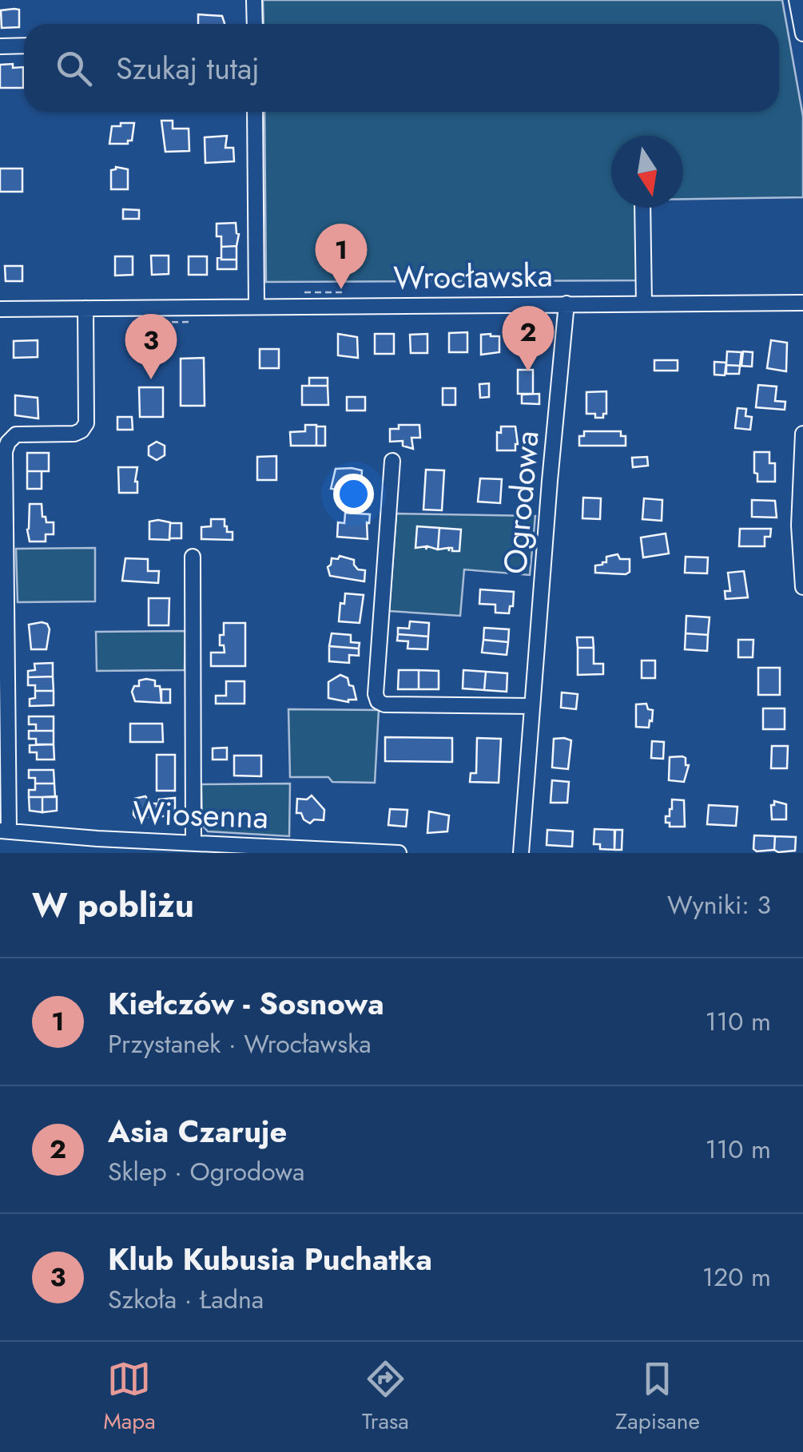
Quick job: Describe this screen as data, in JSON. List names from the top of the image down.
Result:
{
  "streets": {
    "street": ["Wrocławska", "Ogrodowa", "Wiosenna"]
  },
  "crossings": [
    ["Wrocławska", "Ogrodowa"]
  ],
  "north": "bottom",
  "page": {
    "search": "Szukaj tutaj",
    "pins": ["1", "2", "3"],
    "heading": ["W pobliżu", "Wyniki: 3"],
    "list": [
      {
        "mark": "1",
        "name": "Kiełczów - Sosnowa",
        "note": "Przystanek · Wrocławska",
        "value": "110 m"
      },
      {
        "mark": "2",
        "name": "Asia Czaruje",
        "note": "Sklep · Ogrodowa",
        "value": "110 m"
      },
      {
        "mark": "3",
        "name": "Klub Kubusia Puchatka",
        "note": "Szkoła · Ładna",
        "value": "120 m"
      }
    ],
    "nav": ["Mapa", "Trasa", "Zapisane"]
  }
}
